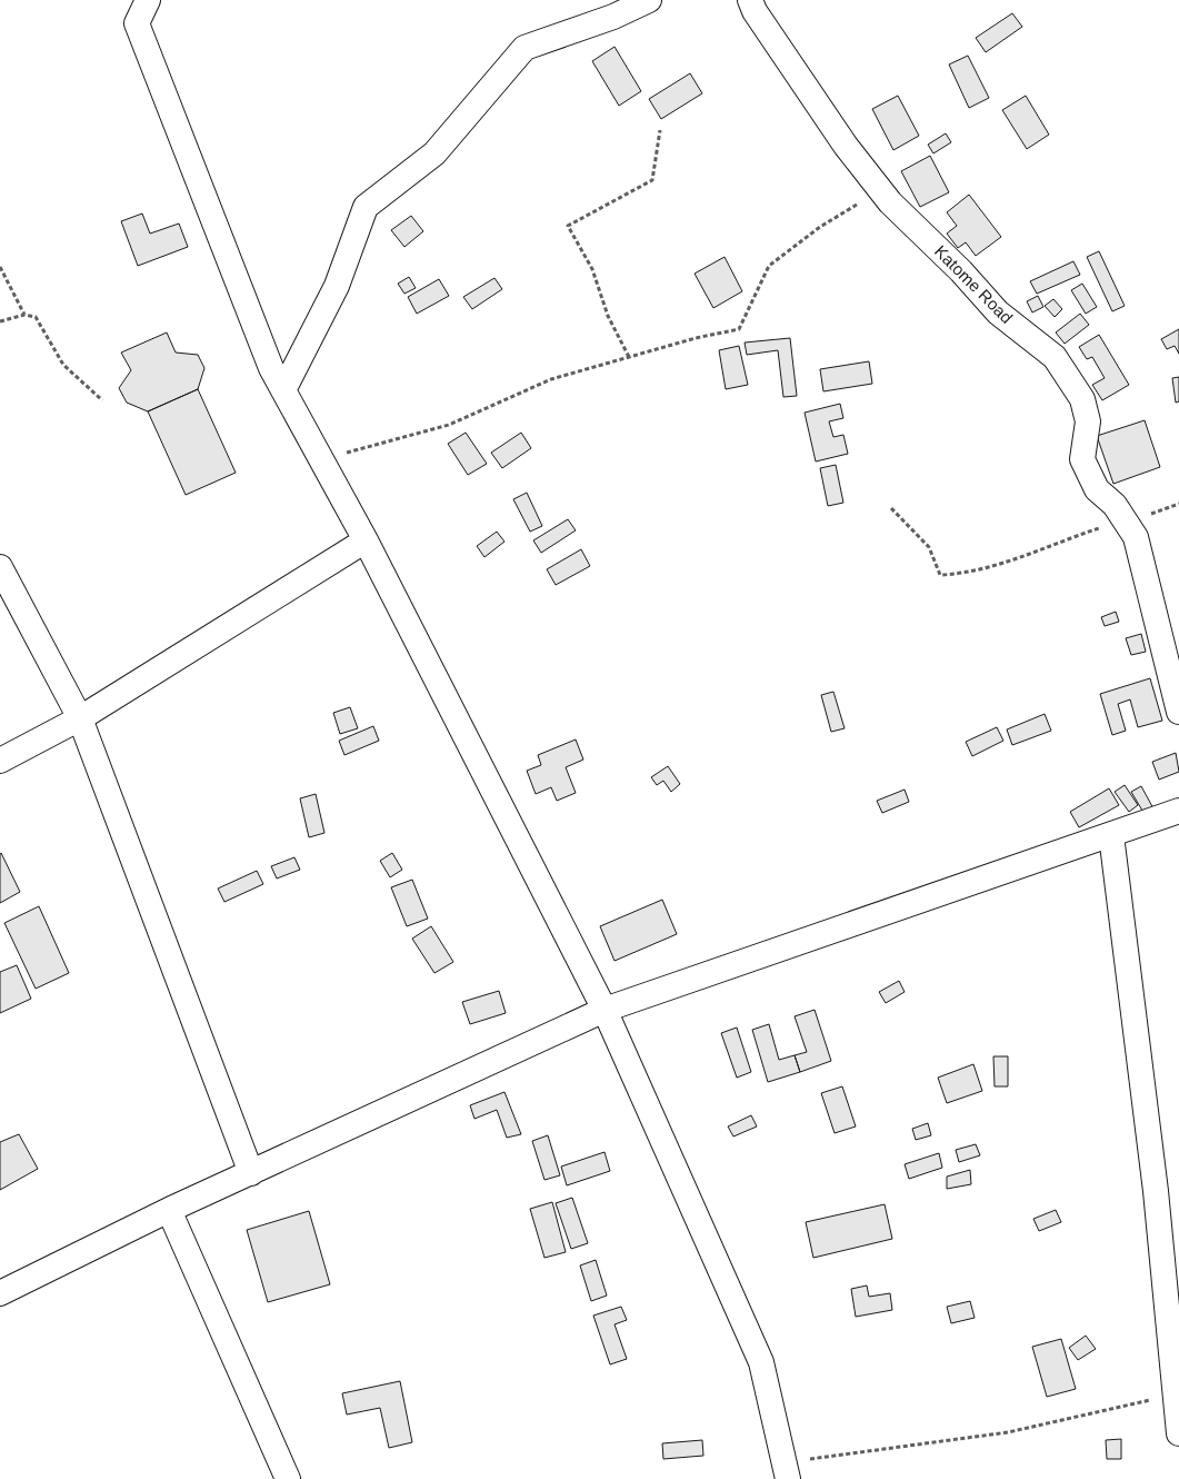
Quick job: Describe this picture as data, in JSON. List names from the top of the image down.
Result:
{
  "streets": {
    "street": ["Katome Road"]
  }
}
